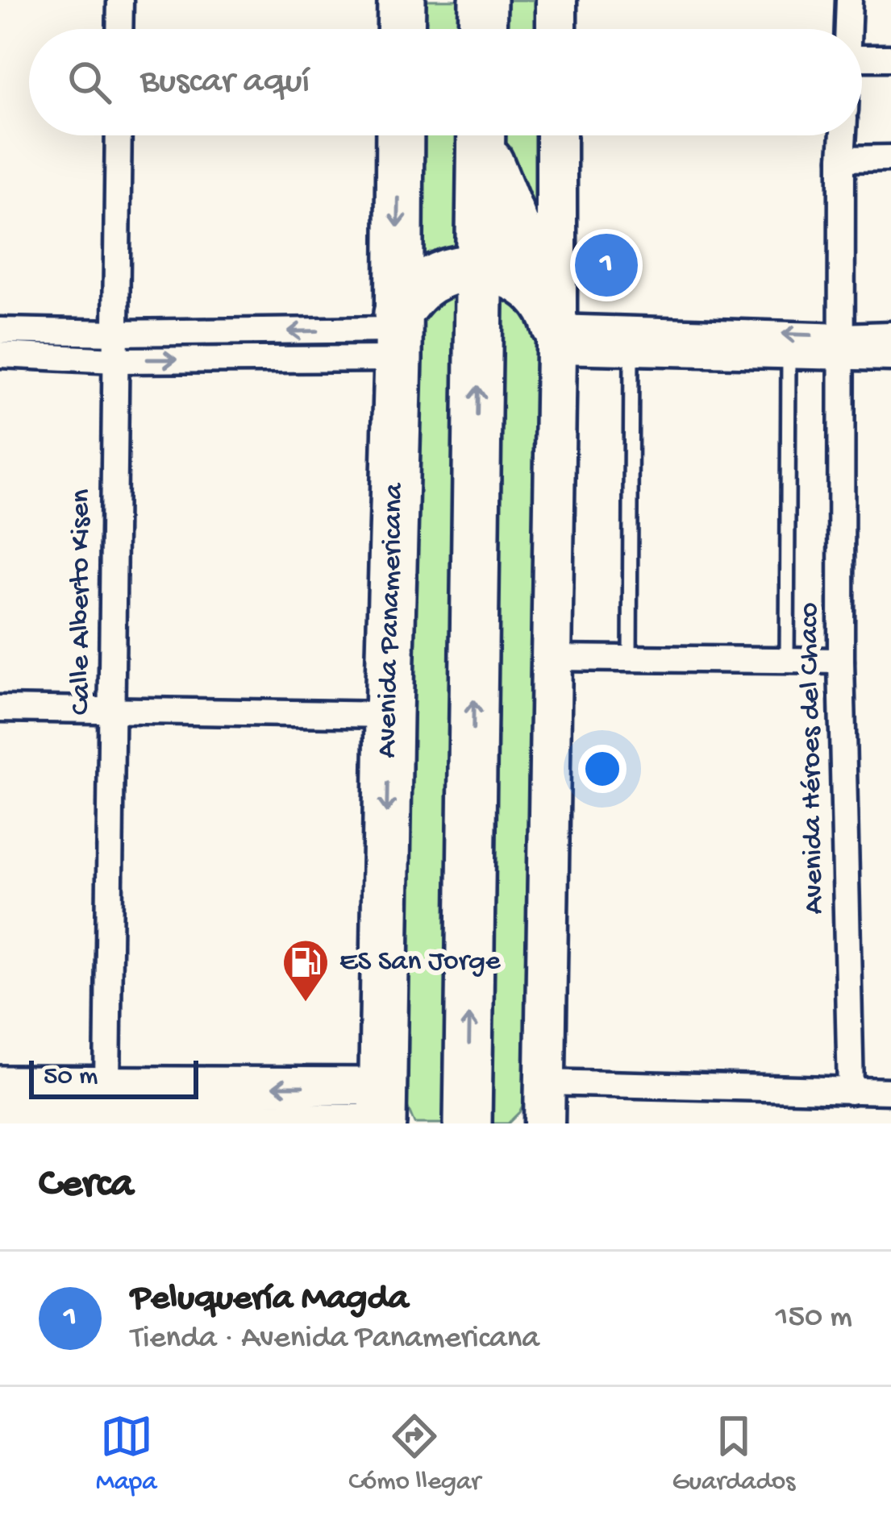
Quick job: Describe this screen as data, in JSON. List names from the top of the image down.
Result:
{
  "streets": {
    "highway": ["Avenida Panamericana"],
    "street": ["Calle Alberto Kisen", "Avenida Héroes del Chaco"]
  },
  "places": {
    "fuel station": ["ES San Jorge"]
  },
  "scale_bar": "50 m",
  "page": {
    "search": "Buscar aquí",
    "pins": "1",
    "scale": "50 m",
    "heading": "Cerca",
    "list": [
      {
        "mark": "1",
        "name": "Peluquería Magda",
        "note": "Tienda · Avenida Panamericana",
        "value": "150 m"
      }
    ],
    "nav": ["Mapa", "Cómo llegar", "Guardados"]
  }
}
